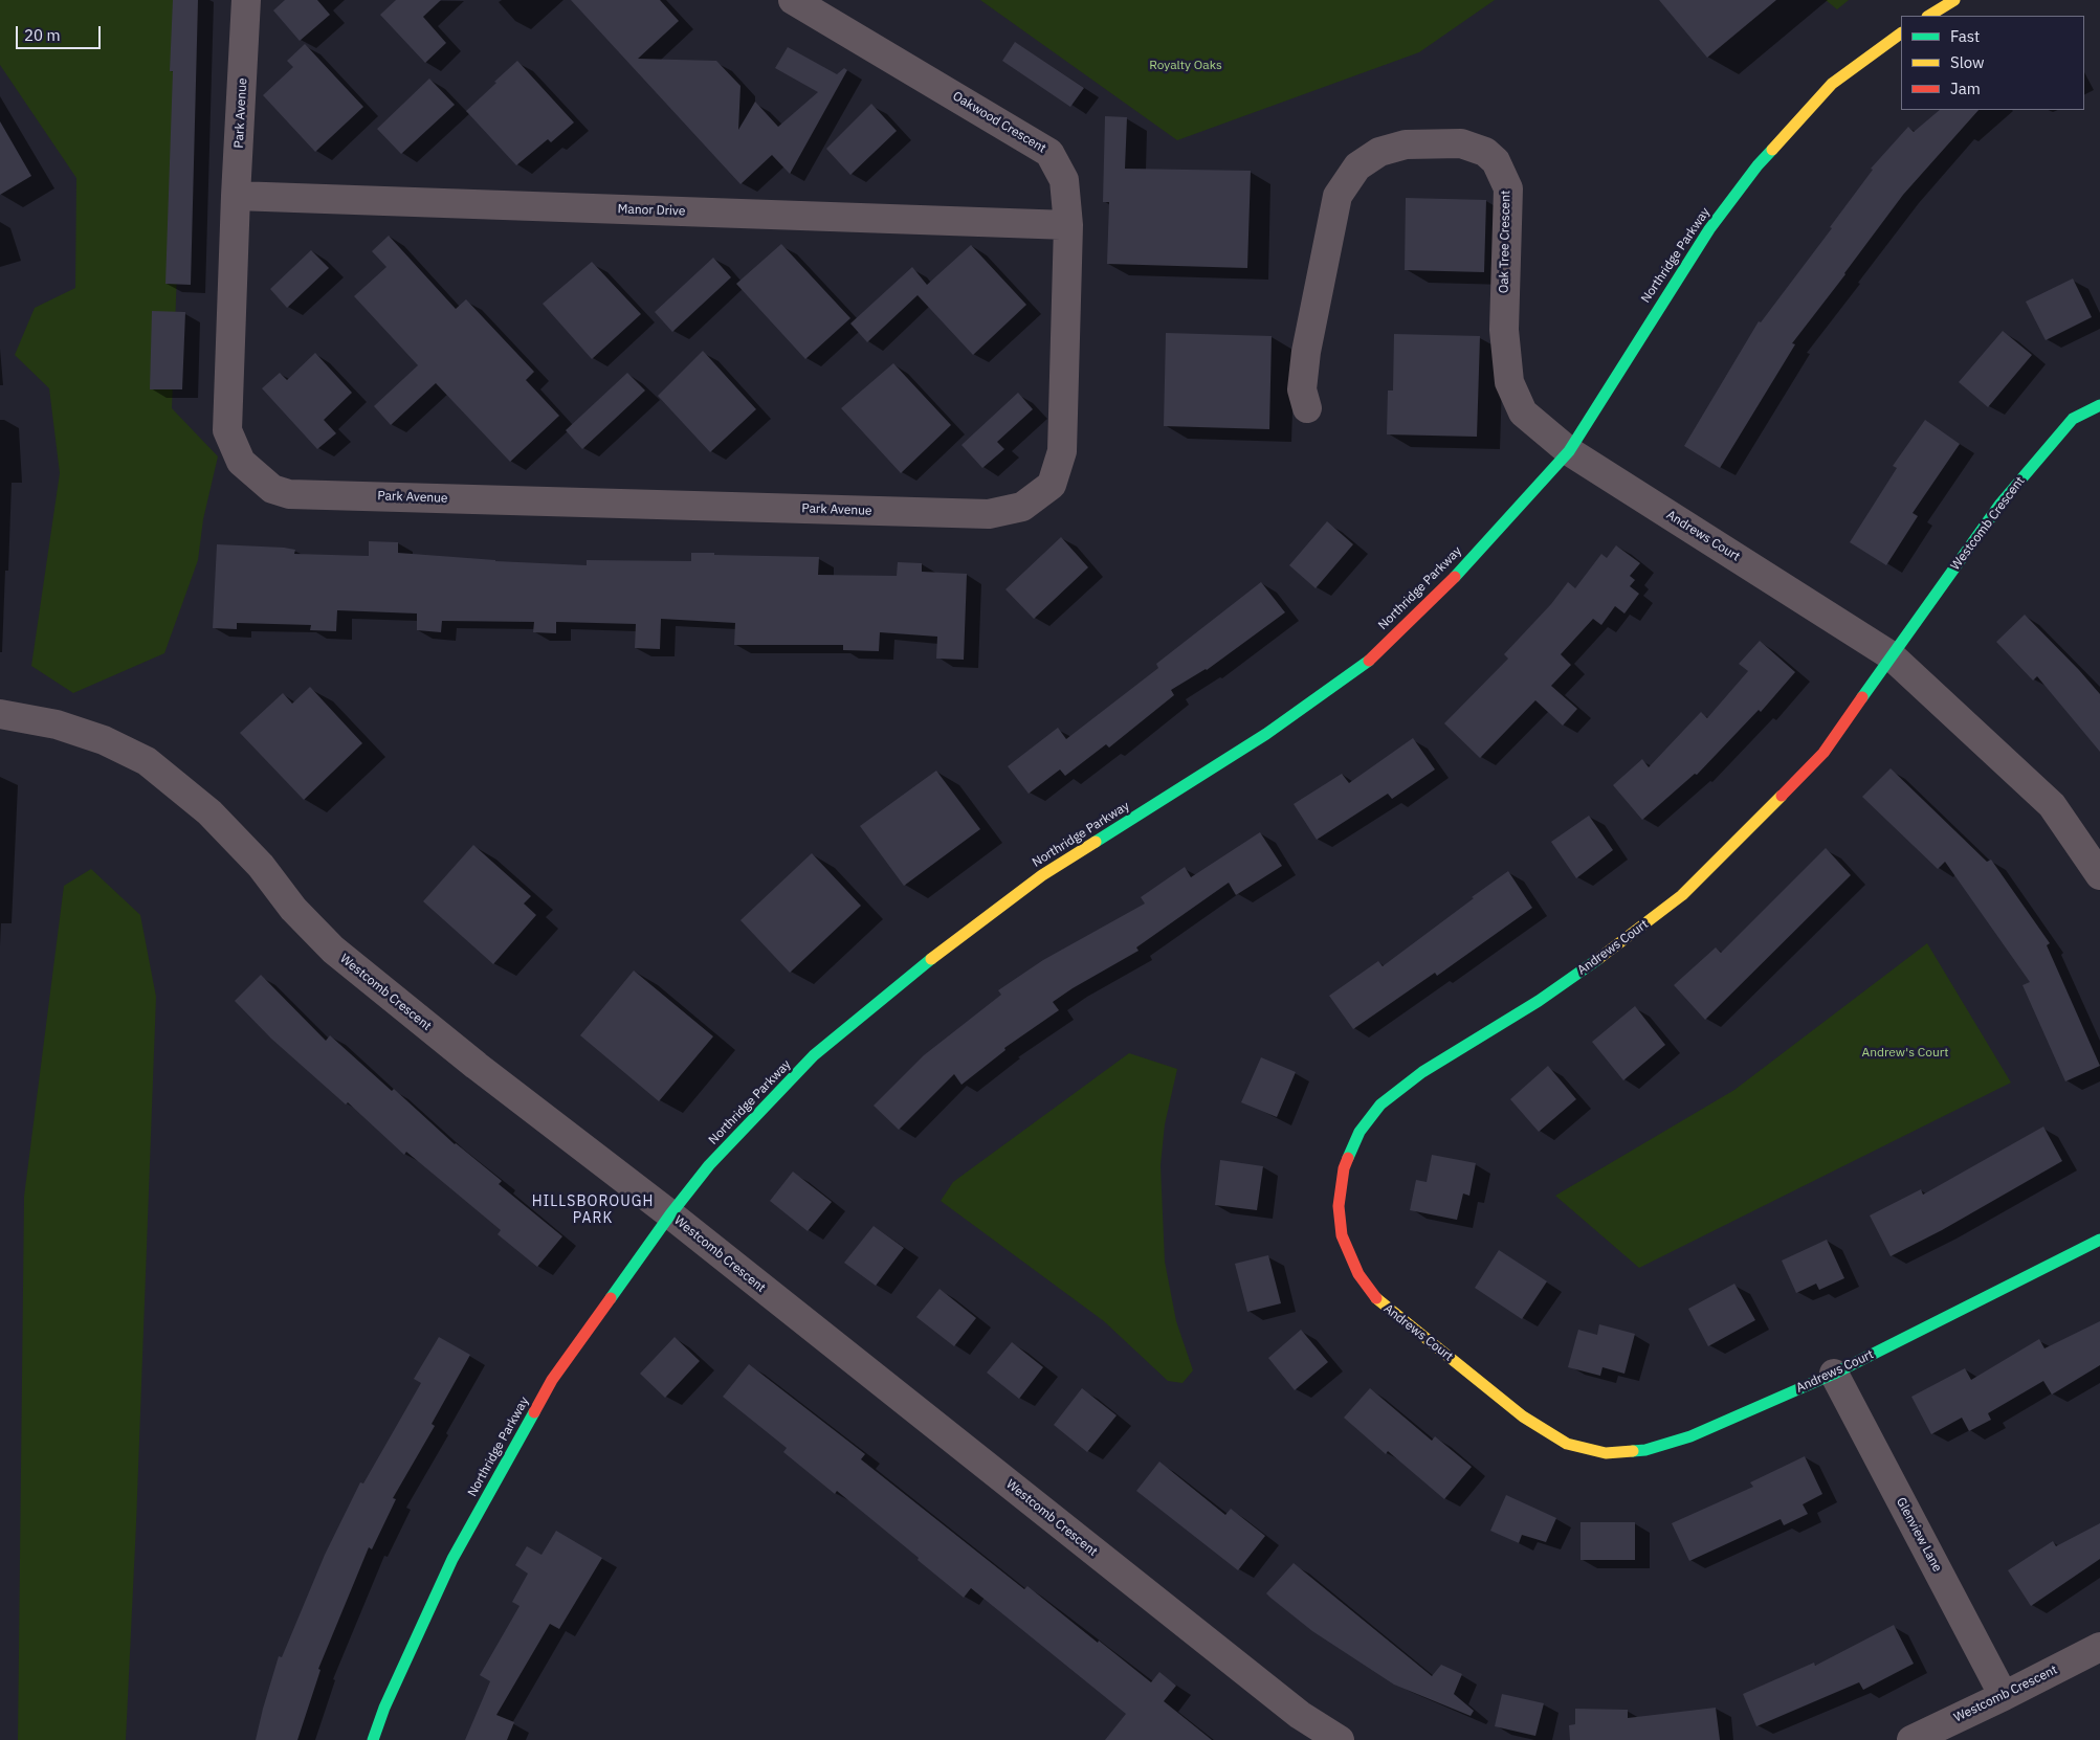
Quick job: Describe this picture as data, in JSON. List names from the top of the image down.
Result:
{
  "streets": {
    "street": [
      "Park Avenue",
      "Oakwood Crescent",
      "Manor Drive",
      "Oak Tree Crescent",
      "Northridge Parkway",
      "Westcomb Crescent",
      "Andrews Court",
      "Glenview Lane"
    ]
  },
  "crossings": [
    ["Park Avenue", "Oakwood Crescent"],
    ["Park Avenue", "Manor Drive"],
    ["Oakwood Crescent", "Manor Drive"],
    ["Oak Tree Crescent", "Northridge Parkway"],
    ["Oak Tree Crescent", "Andrews Court"],
    ["Northridge Parkway", "Westcomb Crescent"],
    ["Northridge Parkway", "Andrews Court"],
    ["Westcomb Crescent", "Andrews Court"],
    ["Westcomb Crescent", "Glenview Lane"],
    ["Andrews Court", "Glenview Lane"]
  ],
  "districts": ["HILLSBOROUGH PARK"],
  "parks": ["Royalty Oaks", "Andrew's Court"],
  "legend": ["Fast", "Slow", "Jam"],
  "scale_bar": "20 m"
}
